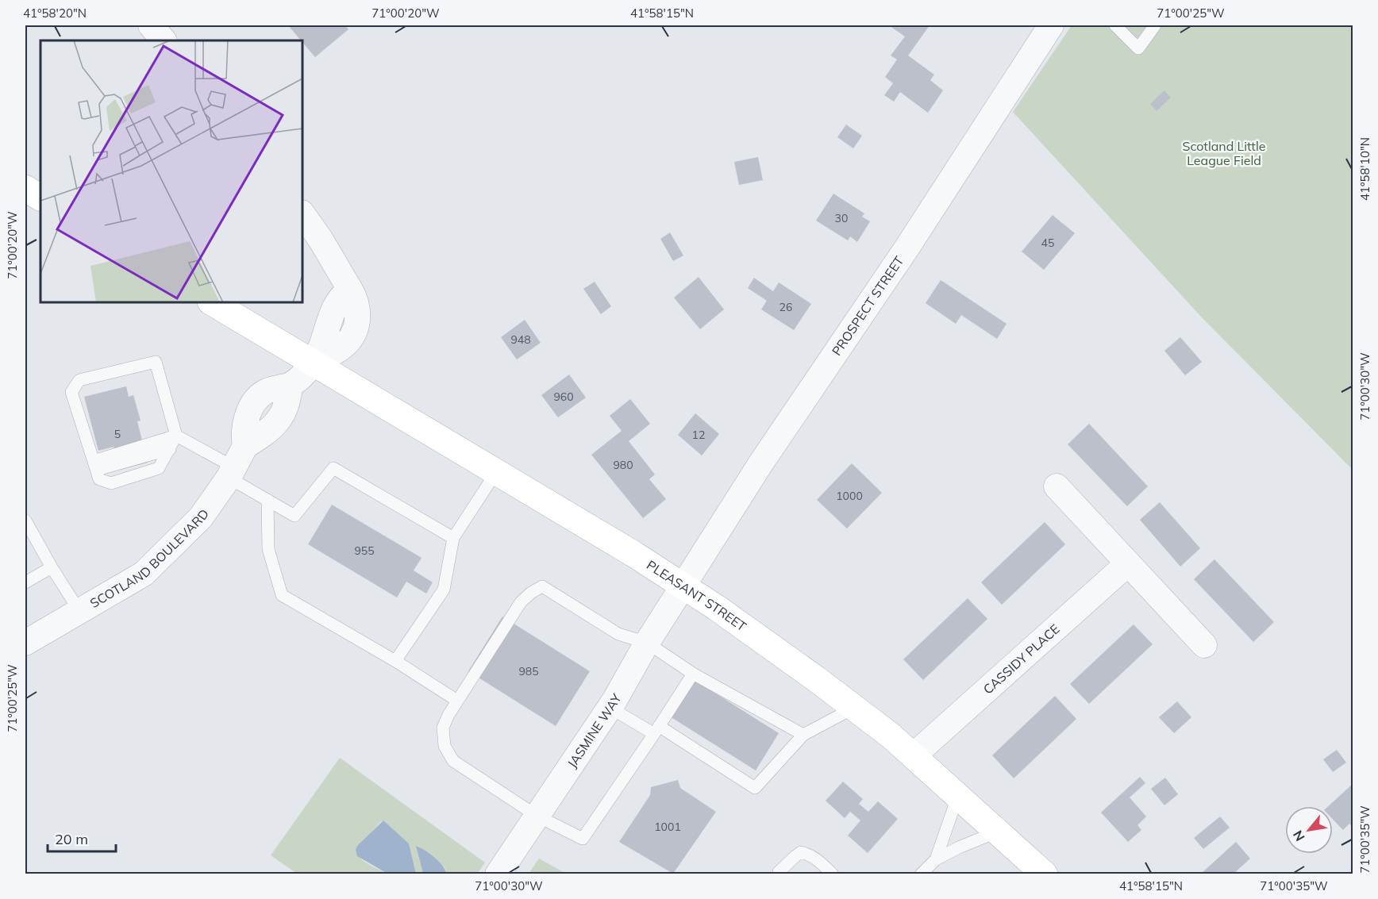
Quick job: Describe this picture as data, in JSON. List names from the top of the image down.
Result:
{
  "streets": {
    "main road": ["PLEASANT STREET"],
    "street": [
      "PROSPECT STREET",
      "SCOTLAND BOULEVARD",
      "CASSIDY PLACE",
      "JASMINE WAY"
    ]
  },
  "crossings": [
    ["PROSPECT STREET", "PLEASANT STREET"],
    ["PROSPECT STREET", "JASMINE WAY"],
    ["SCOTLAND BOULEVARD", "PLEASANT STREET"],
    ["PLEASANT STREET", "CASSIDY PLACE"],
    ["PLEASANT STREET", "JASMINE WAY"]
  ],
  "parks": ["Scotland Little League Field"],
  "house_numbers": [
    "30",
    "45",
    "26",
    "948",
    "960",
    "5",
    "12",
    "980",
    "1000",
    "955",
    "985",
    "1001"
  ],
  "scale_bar": "20 m",
  "north": "bottom left",
  "coordinates": [
    "41°58'20\"N",
    "71°00'20\"W",
    "41°58'15\"N",
    "71°00'25\"W",
    "41°58'10\"N",
    "71°00'30\"W",
    "71°00'35\"W"
  ]
}
